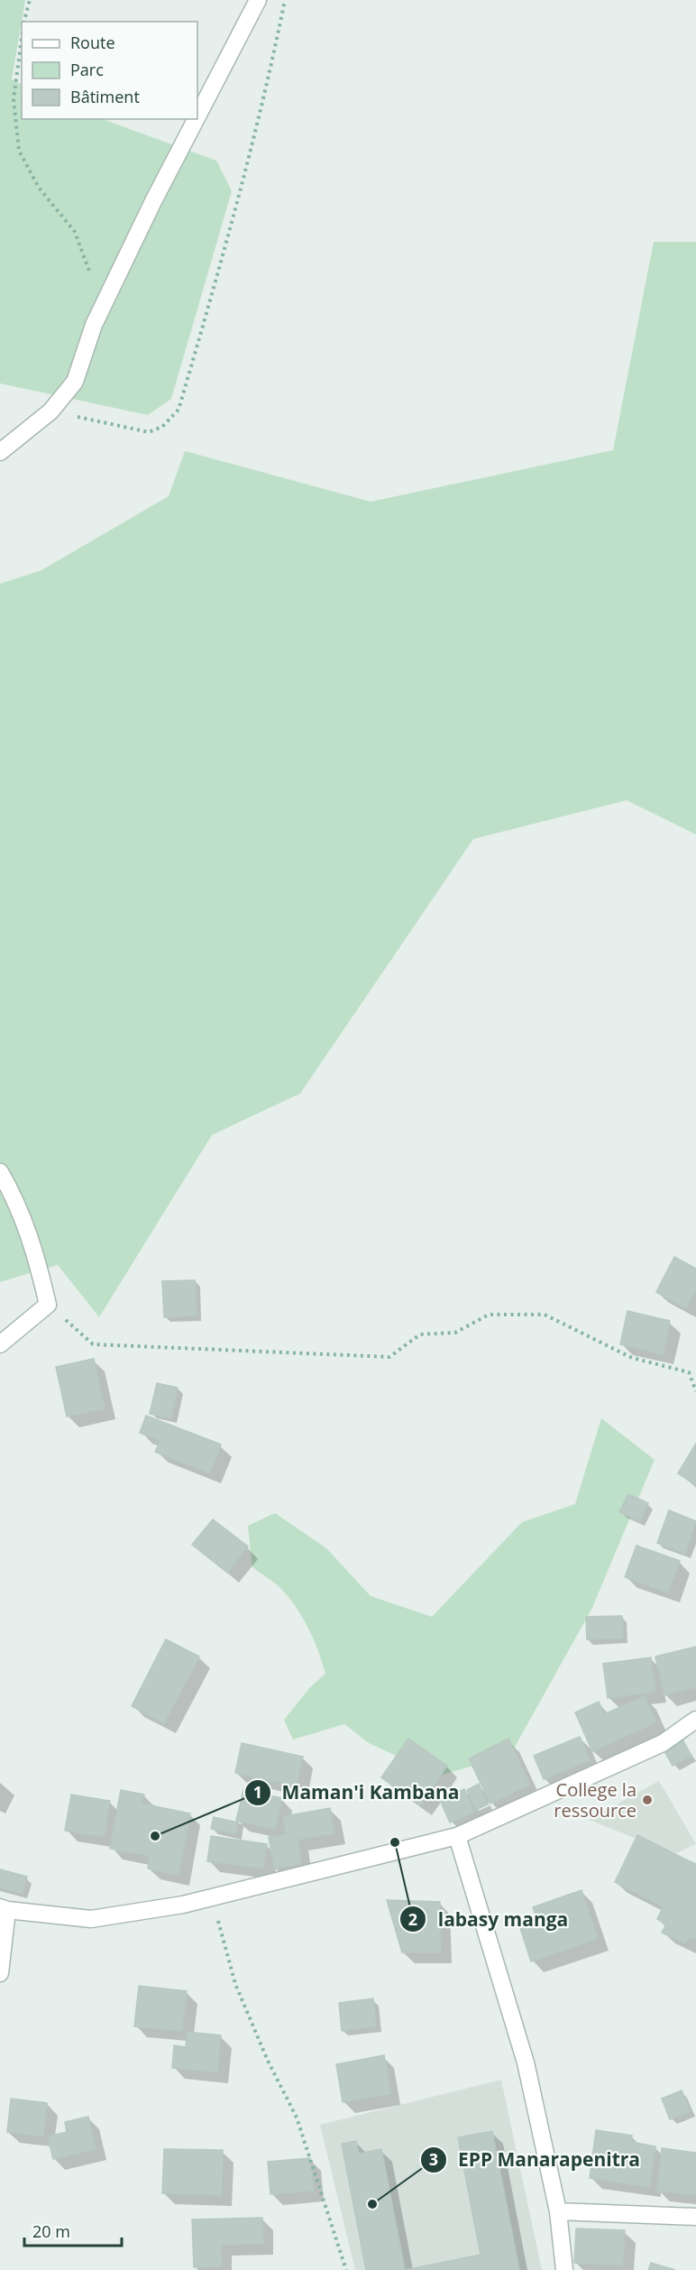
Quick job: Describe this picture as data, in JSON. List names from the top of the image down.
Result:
{
  "places": [
    "College la ressource",
    "Maman'i Kambana",
    "labasy manga",
    "EPP Manarapenitra"
  ],
  "legend": ["Route", "Parc", "Bâtiment"],
  "scale_bar": "20 m"
}
